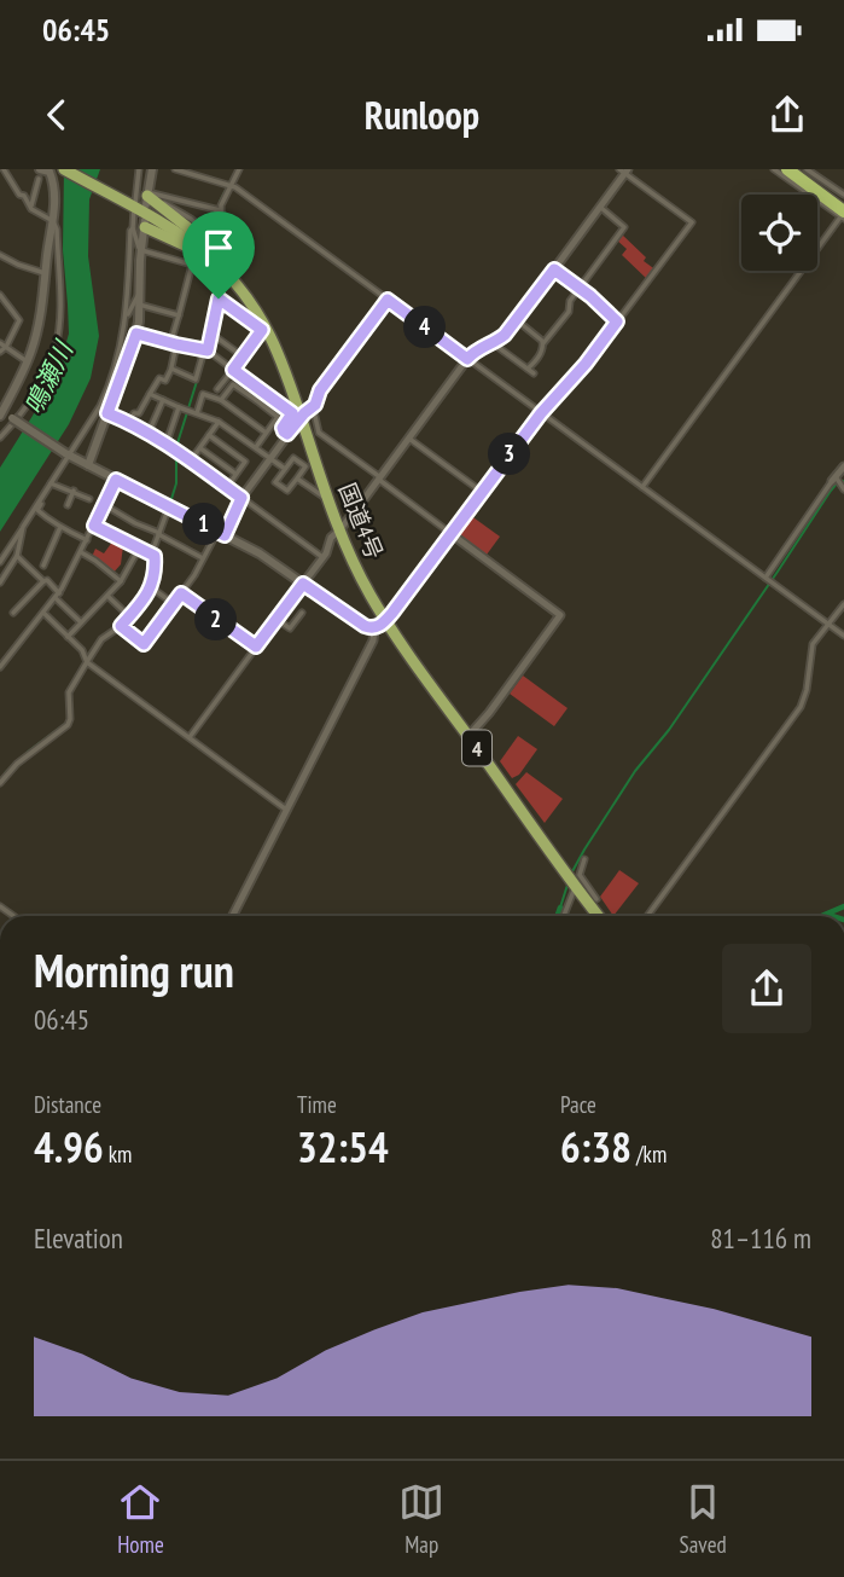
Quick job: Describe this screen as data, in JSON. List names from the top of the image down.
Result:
{
  "streets": {
    "highway": ["国道4号", "4"]
  },
  "water": ["鳴瀬川"],
  "page": {
    "status": "06:45",
    "header": "Runloop",
    "pins": [
      "4",
      "3",
      "1",
      "2"
    ],
    "heading": ["Morning run", "06:45"],
    "stats": [
      ["Distance", "4.96 km"],
      ["Time", "32:54"],
      ["Pace", "6:38 /km"]
    ],
    "chart": ["Elevation", "81–116 m"],
    "tabs": ["Home", "Map", "Saved"]
  }
}
